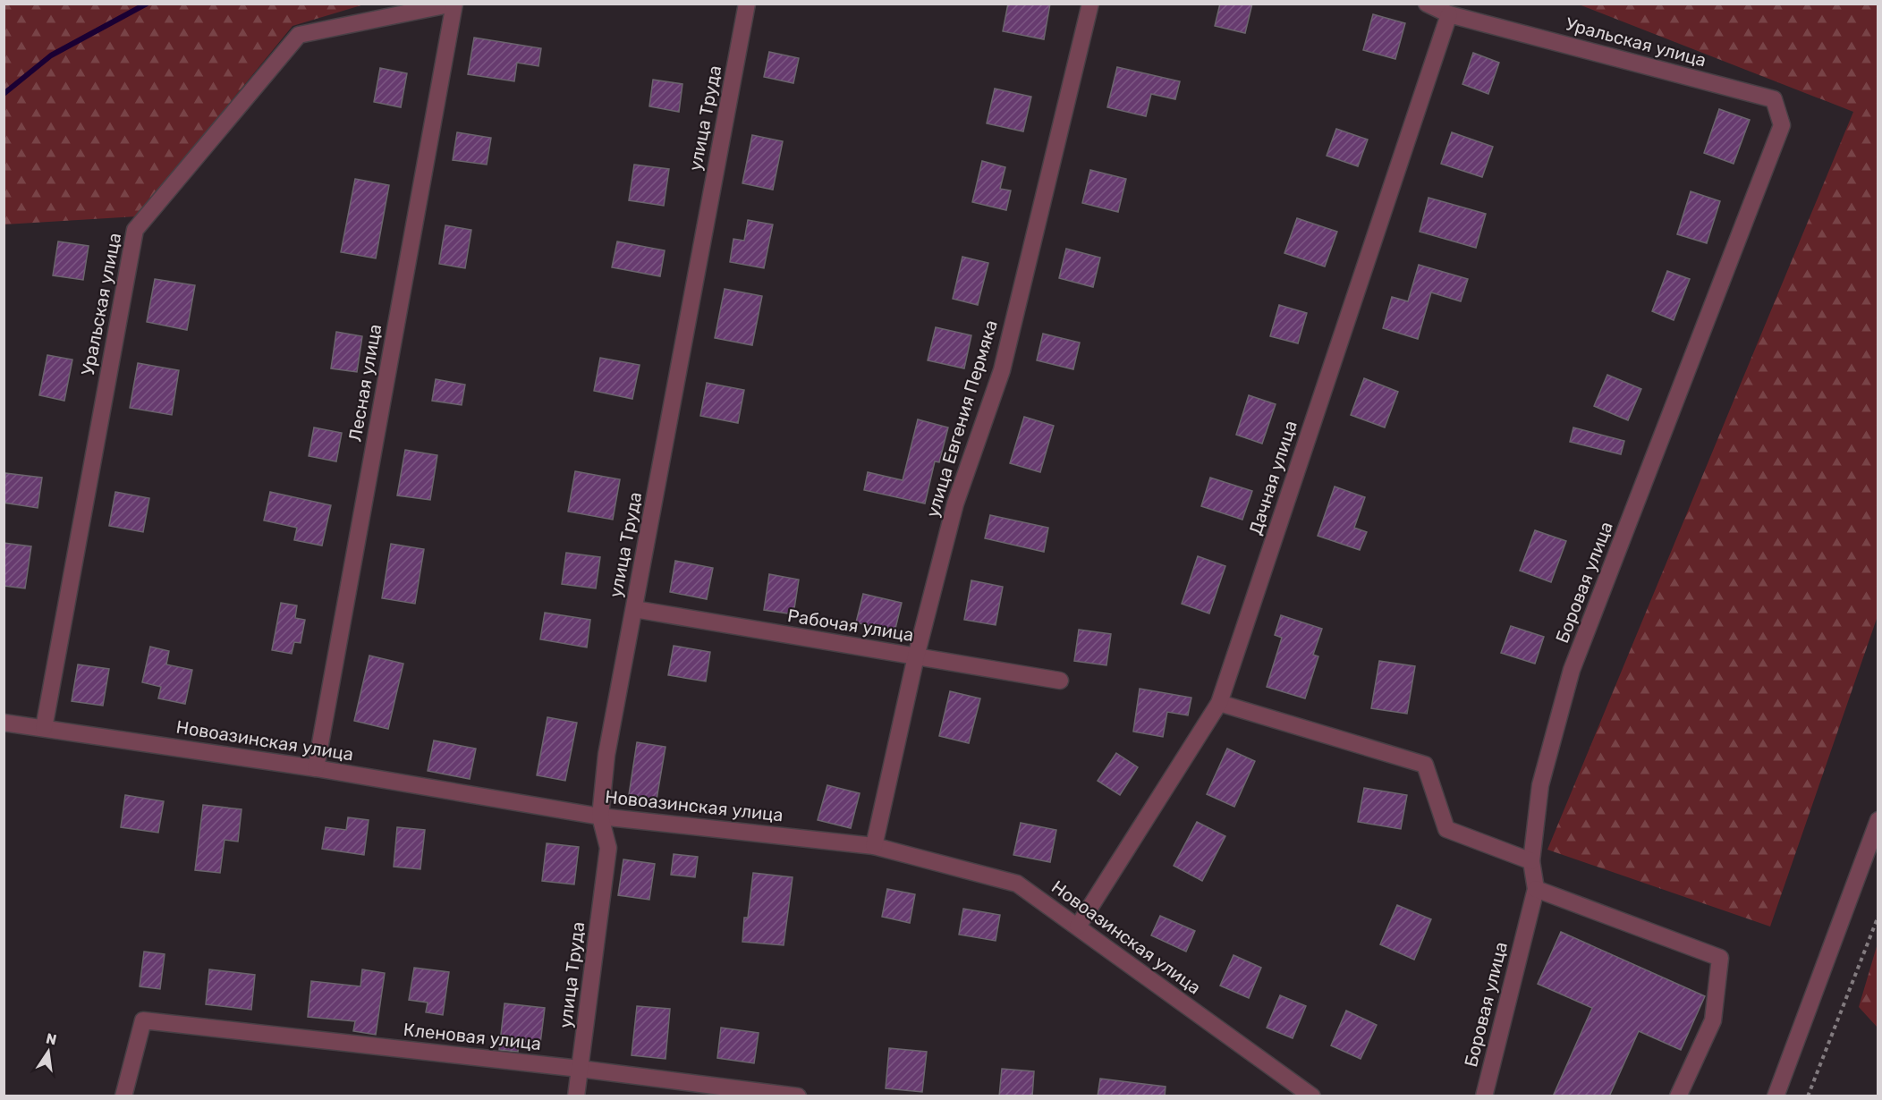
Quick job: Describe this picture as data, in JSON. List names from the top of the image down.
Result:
{
  "streets": {
    "street": [
      "Уральская улица",
      "улица Труда",
      "Лесная улица",
      "улица Евгения Пермяка",
      "Дачная улица",
      "Боровая улица",
      "Рабочая улица",
      "Новоазинская улица",
      "Кленовая улица"
    ]
  },
  "crossings": [
    ["Уральская улица", "Лесная улица"],
    ["Уральская улица", "Дачная улица"],
    ["Уральская улица", "Боровая улица"],
    ["Уральская улица", "Новоазинская улица"],
    ["улица Труда", "Рабочая улица"],
    ["улица Труда", "Новоазинская улица"],
    ["улица Труда", "Кленовая улица"],
    ["Лесная улица", "Новоазинская улица"],
    ["улица Евгения Пермяка", "Рабочая улица"],
    ["улица Евгения Пермяка", "Новоазинская улица"],
    ["Дачная улица", "Новоазинская улица"]
  ],
  "north": "top"
}
